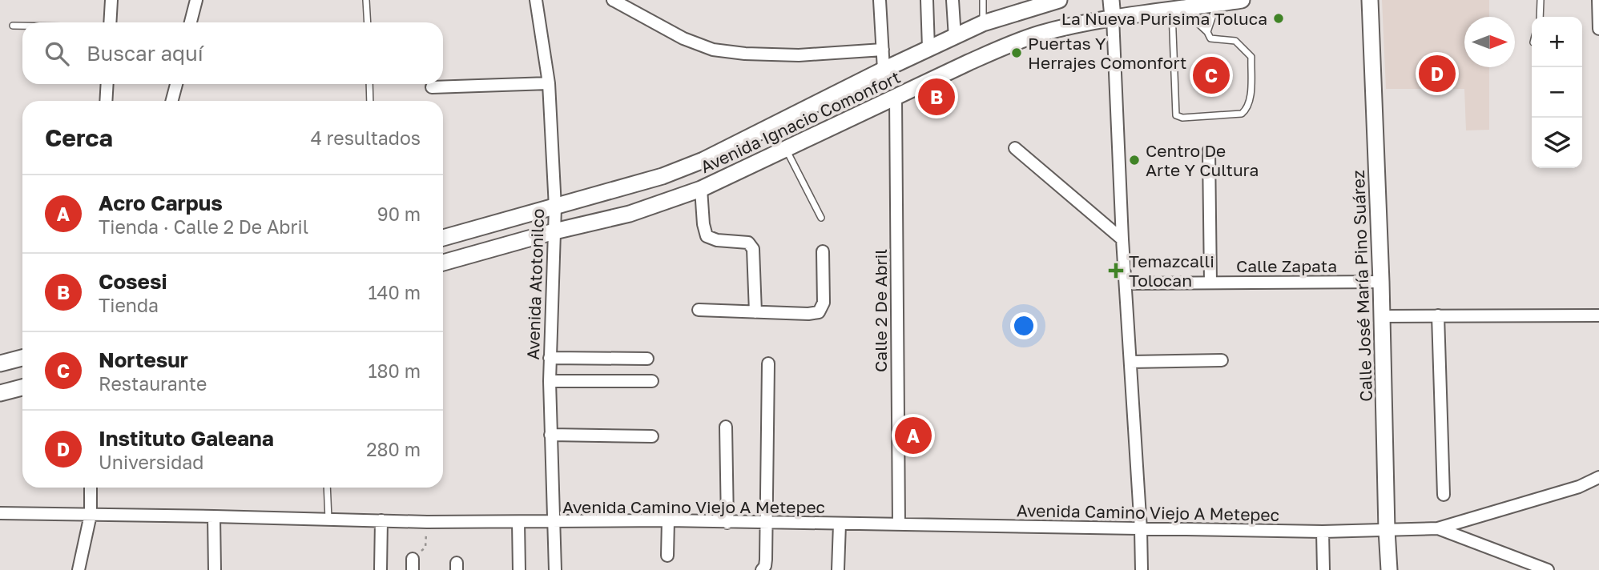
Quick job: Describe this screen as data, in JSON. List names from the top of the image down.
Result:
{
  "streets": {
    "main road": ["Avenida Ignacio Comonfort", "Calle José María Pino Suárez"],
    "street": [
      "Calle Zapata",
      "Avenida Atotonilco",
      "Calle 2 De Abril",
      "Avenida Camino Viejo A Metepec"
    ]
  },
  "crossings": [
    ["Avenida Ignacio Comonfort", "Avenida Atotonilco"],
    ["Avenida Ignacio Comonfort", "Calle 2 De Abril"],
    ["Calle Zapata", "Calle José María Pino Suárez"],
    ["Avenida Atotonilco", "Avenida Camino Viejo A Metepec"],
    ["Calle José María Pino Suárez", "Avenida Camino Viejo A Metepec"],
    ["Calle 2 De Abril", "Avenida Camino Viejo A Metepec"]
  ],
  "places": {
    "other": ["La Nueva Purisima Toluca", "Puertas Y Herrajes Comonfort", "Centro De Arte Y Cultura"],
    "health": ["Temazcalli Tolocan"]
  },
  "north": "right",
  "page": {
    "map_buttons": ["+", "−"],
    "search": "Buscar aquí",
    "pins": [
      "D",
      "C",
      "B",
      "A"
    ],
    "heading": ["Cerca", "4 resultados"],
    "list": [
      {
        "mark": "A",
        "name": "Acro Carpus",
        "note": "Tienda · Calle 2 De Abril",
        "value": "90 m"
      },
      {
        "mark": "B",
        "name": "Cosesi",
        "note": "Tienda",
        "value": "140 m"
      },
      {
        "mark": "C",
        "name": "Nortesur",
        "note": "Restaurante",
        "value": "180 m"
      },
      {
        "mark": "D",
        "name": "Instituto Galeana",
        "note": "Universidad",
        "value": "280 m"
      }
    ]
  }
}
